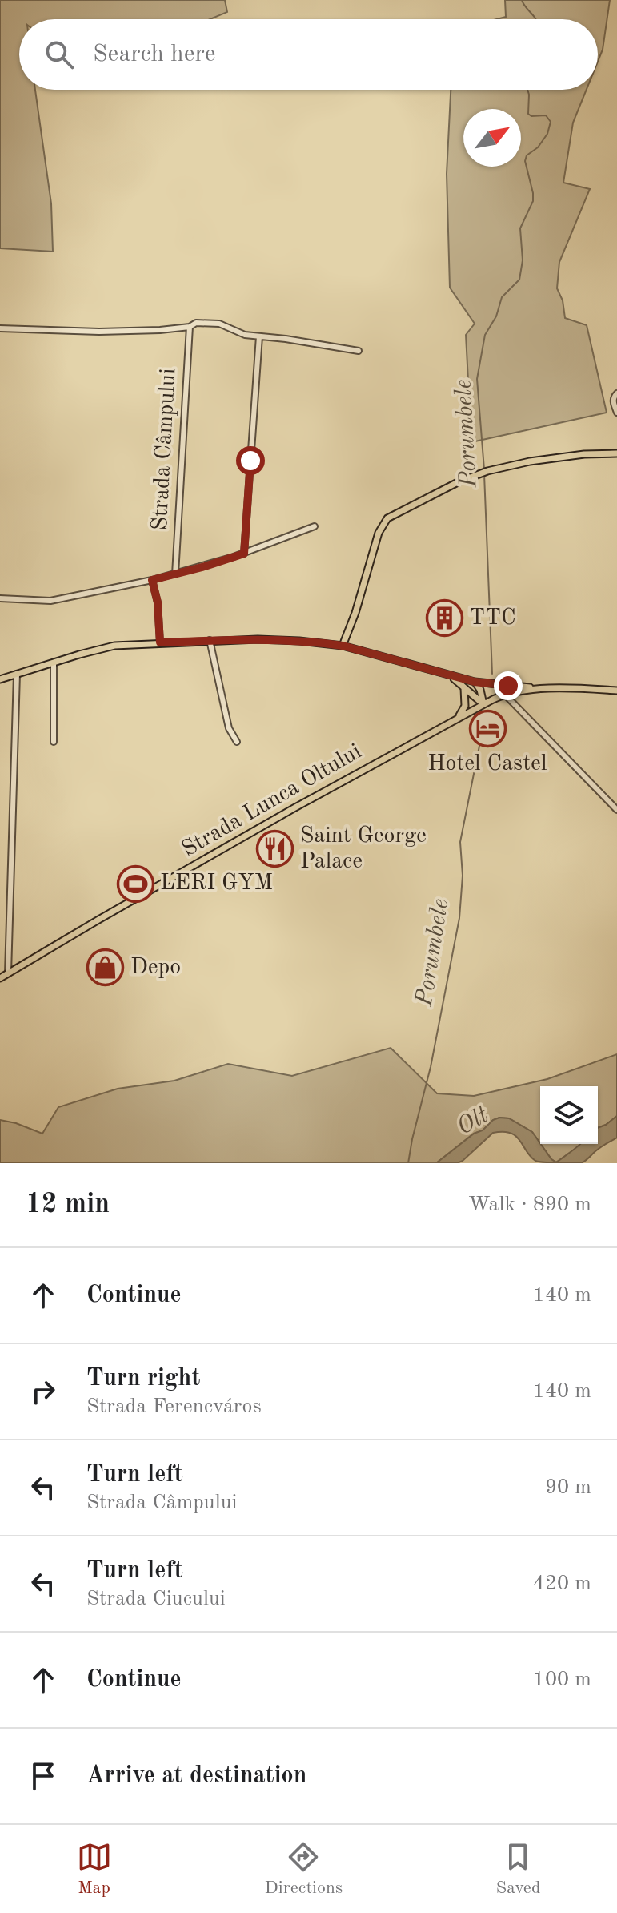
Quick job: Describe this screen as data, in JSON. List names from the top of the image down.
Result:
{
  "streets": {
    "main road": ["Strada Lunca Oltului"],
    "street": ["Strada Câmpului"]
  },
  "water": ["Porumbele", "Olt"],
  "places": {
    "building": ["TTC"],
    "hotel": ["Hotel Castel"],
    "restaurant": ["Saint George Palace"],
    "sports": ["LERI GYM"],
    "shop": ["Depo"]
  },
  "north": "top right",
  "page": {
    "search": "Search here",
    "heading": ["12 min", "Walk · 890 m"],
    "list": [
      ["Continue", "140 m"],
      ["Turn right", "Strada Ferencváros", "140 m"],
      ["Turn left", "Strada Câmpului", "90 m"],
      ["Turn left", "Strada Ciucului", "420 m"],
      ["Continue", "100 m"],
      "Arrive at destination"
    ],
    "nav": ["Map", "Directions", "Saved"]
  }
}
